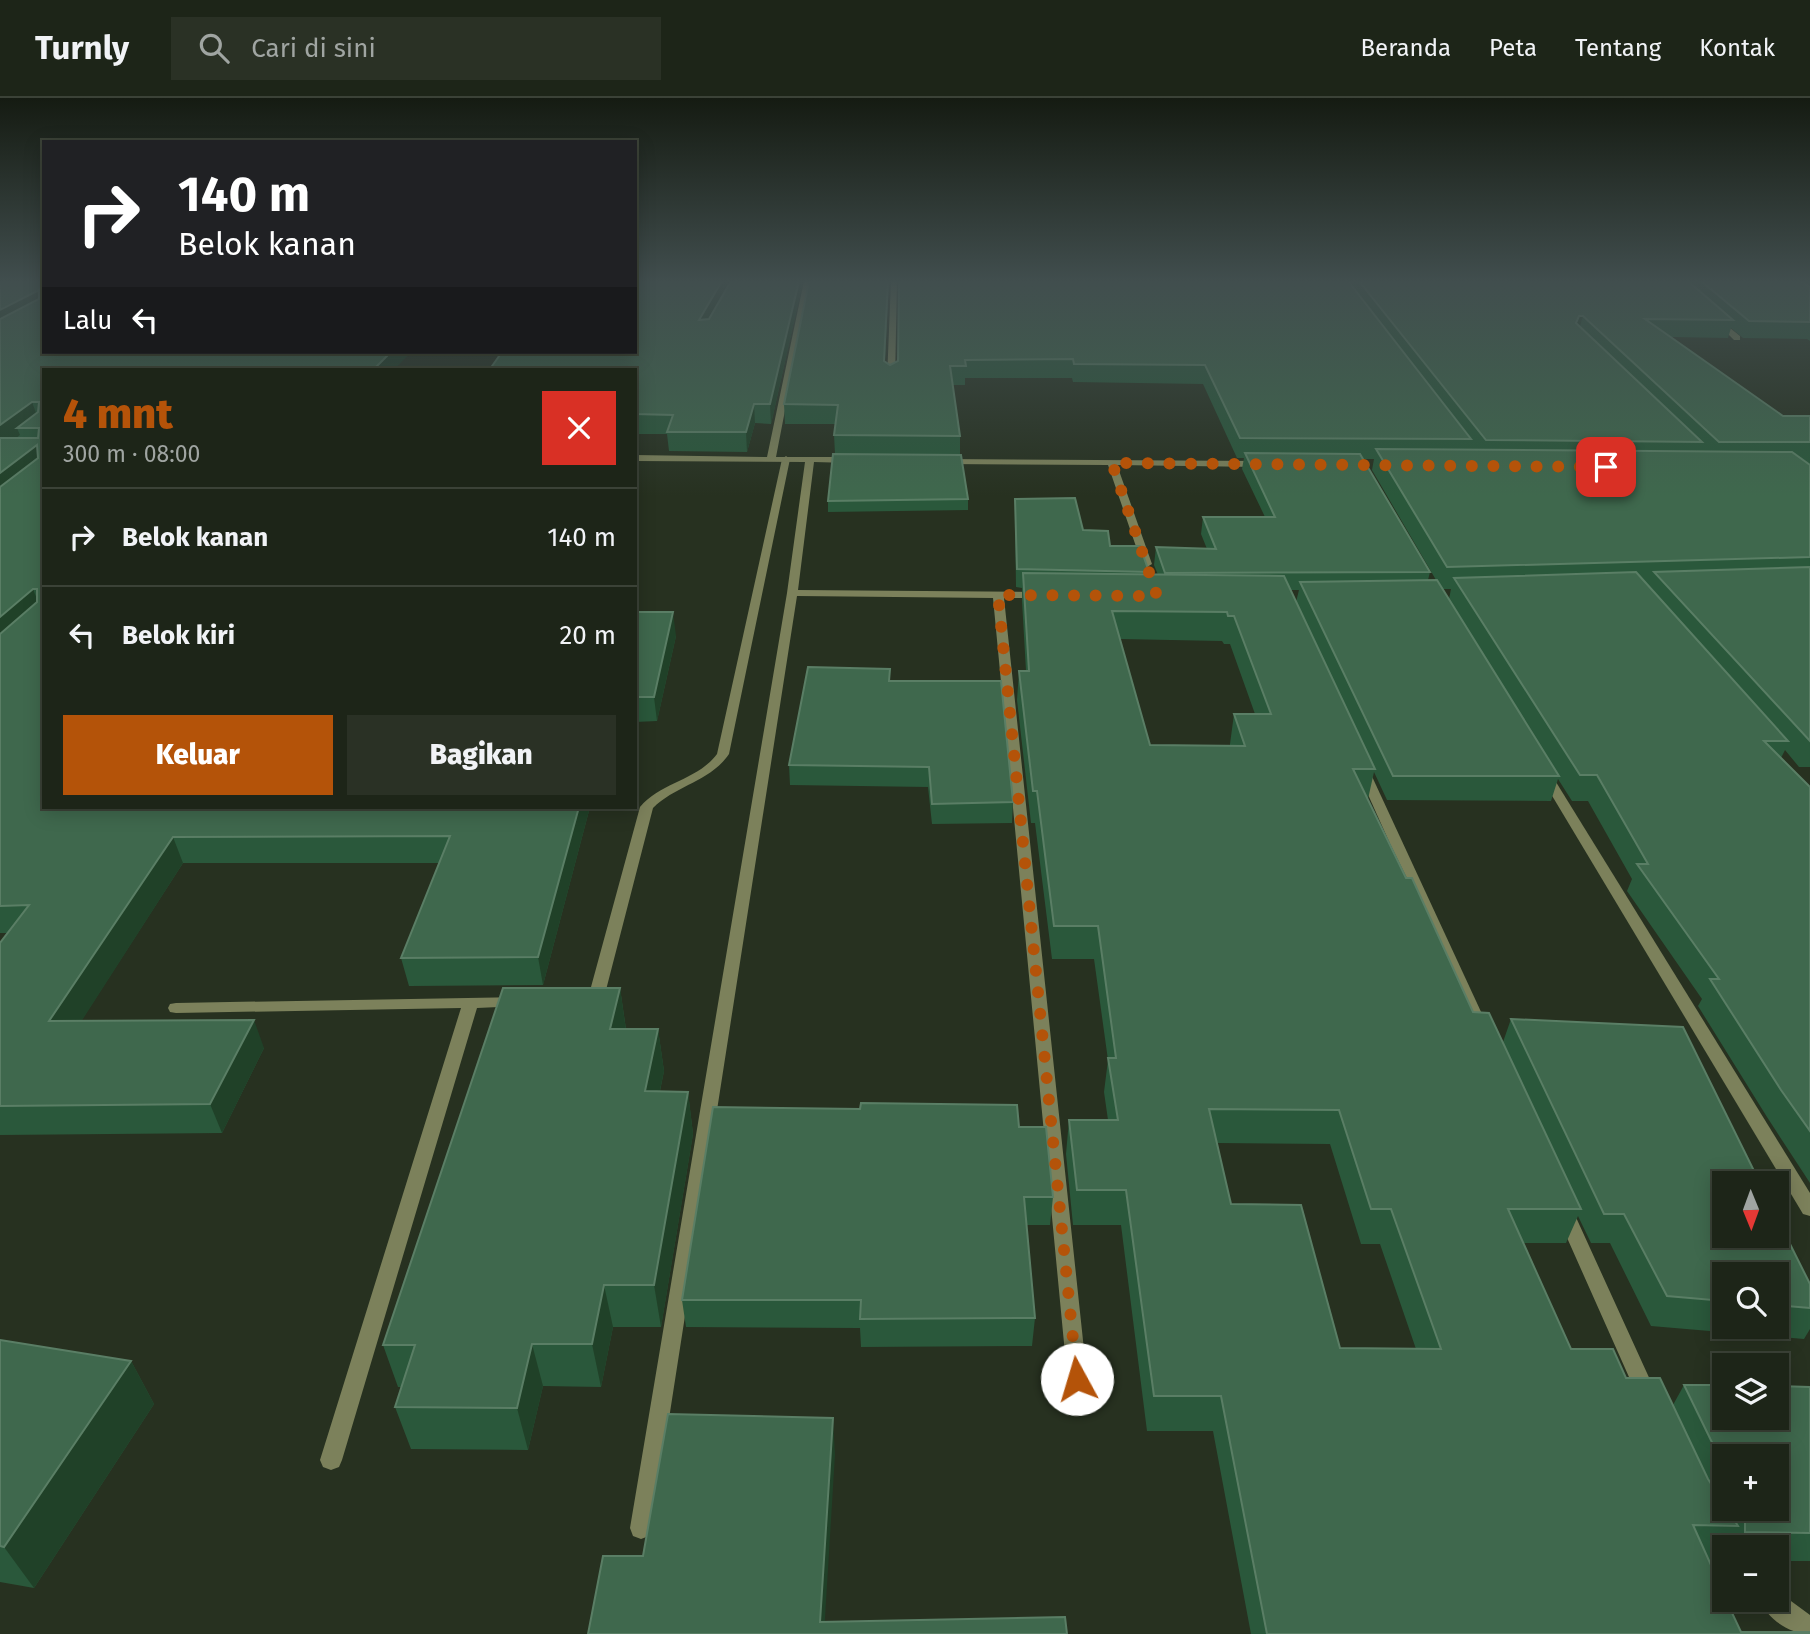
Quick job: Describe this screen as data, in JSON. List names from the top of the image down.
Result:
{
  "north": "bottom",
  "page": {
    "header": "Turnly",
    "search": "Cari di sini",
    "nav": [
      "Beranda",
      "Peta",
      "Tentang",
      "Kontak"
    ],
    "turn": ["140 m", "Belok kanan"],
    "then": "Lalu",
    "heading": ["4 mnt", "300 m · 08:00"],
    "list": [
      {
        "name": "Belok kanan",
        "value": "140 m"
      },
      {
        "name": "Belok kiri",
        "value": "20 m"
      }
    ],
    "buttons": ["Keluar", "Bagikan"],
    "map_buttons": ["+", "−"]
  }
}
